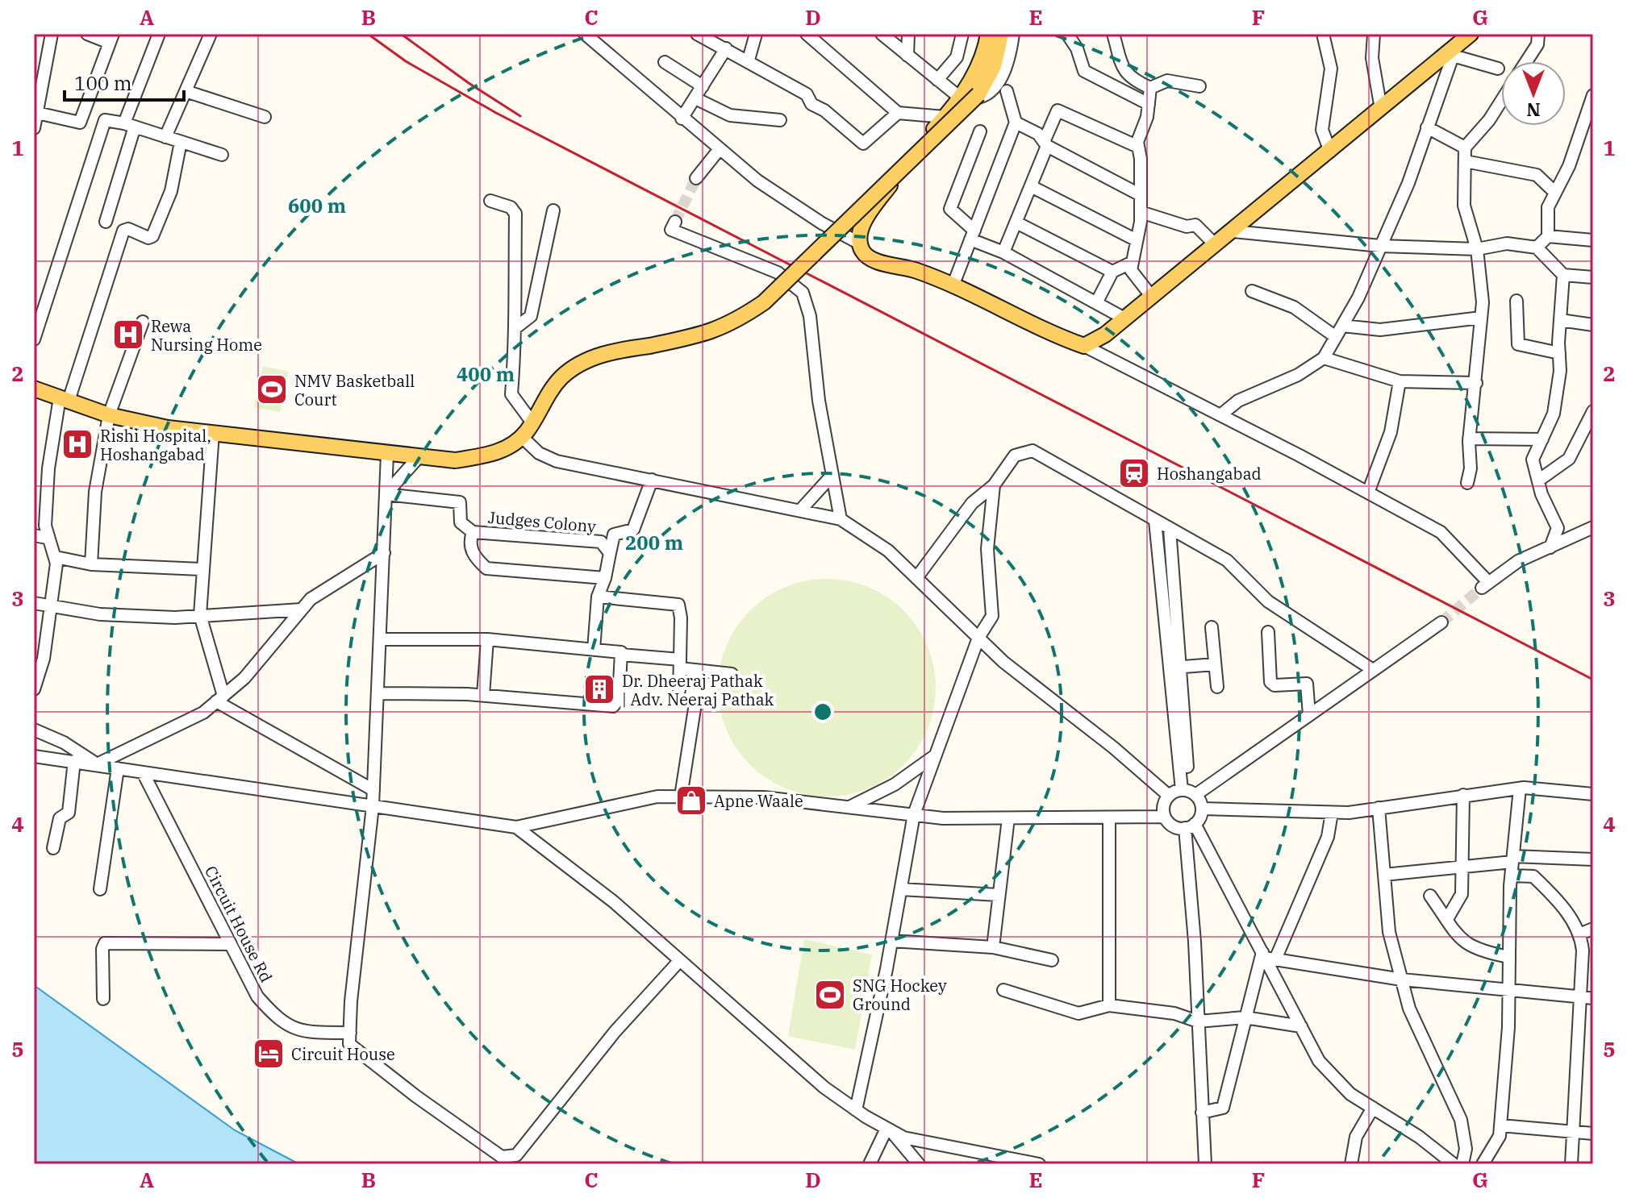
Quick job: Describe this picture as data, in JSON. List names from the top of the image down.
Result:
{
  "streets": {
    "street": ["Judges Colony", "Circuit House Rd"]
  },
  "places": {
    "hospital": ["Rewa Nursing Home", "Rishi Hospital, Hoshangabad"],
    "sports": ["NMV Basketball Court", "SNG Hockey Ground"],
    "station": ["Hoshangabad"],
    "building": ["Dr. Dheeraj Pathak | Adv. Neeraj Pathak"],
    "shop": ["Apne Waale"],
    "hotel": ["Circuit House"]
  },
  "scale_bar": "100 m",
  "north": "bottom",
  "grid": {
    "columns": [
      "A",
      "B",
      "C",
      "D",
      "E",
      "F",
      "G"
    ],
    "rows": [
      "1",
      "2",
      "3",
      "4",
      "5"
    ]
  },
  "rings": ["600 m", "400 m", "200 m"]
}
